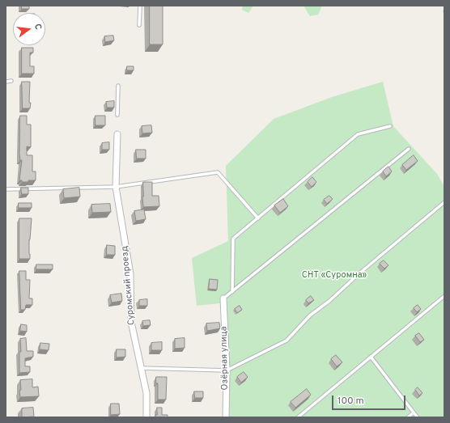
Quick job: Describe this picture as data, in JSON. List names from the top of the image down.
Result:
{
  "streets": {
    "street": ["Суромский проезд", "Озёрная улица"]
  },
  "parks": ["СНТ «Суромна»"],
  "scale_bar": "100 m",
  "north": "right"
}
